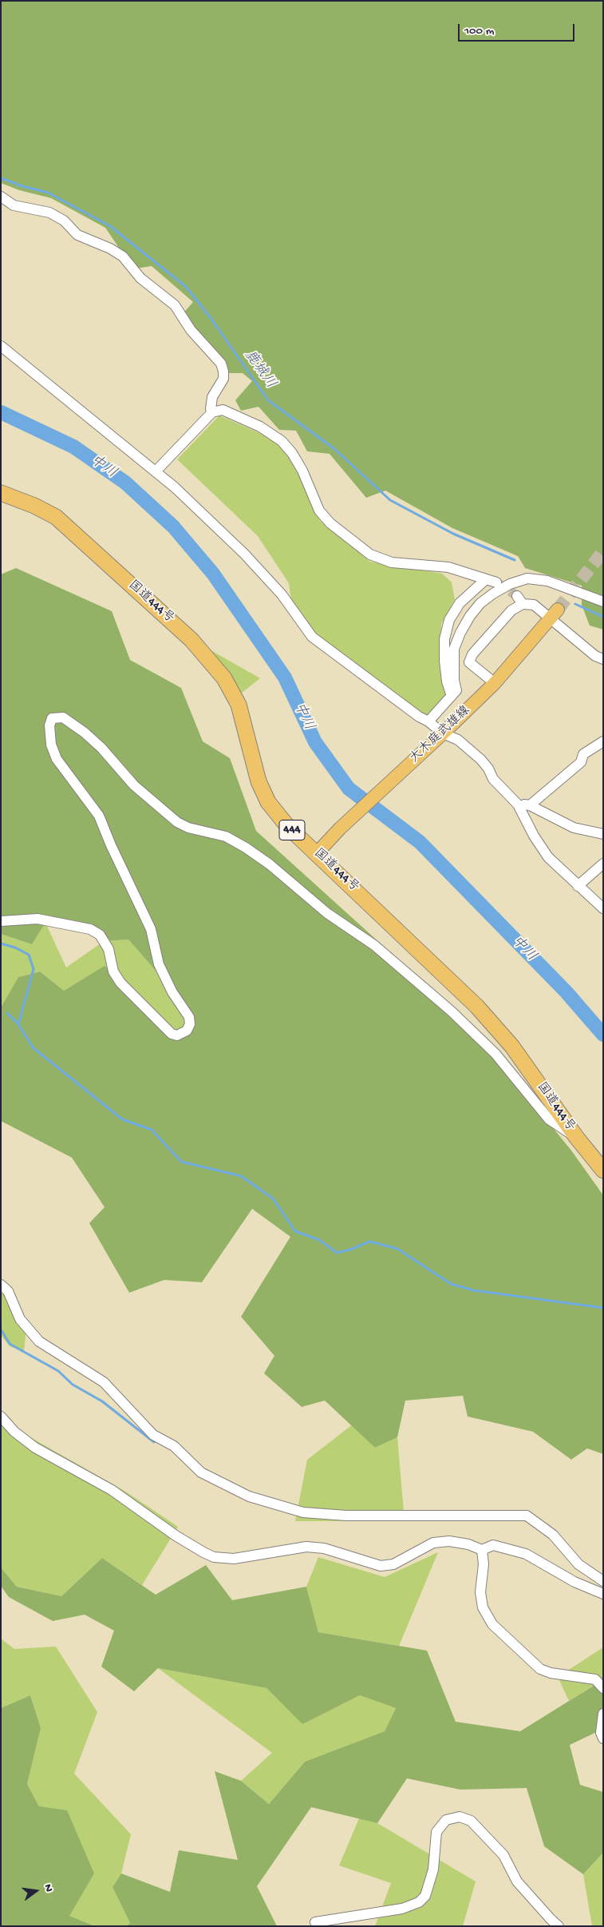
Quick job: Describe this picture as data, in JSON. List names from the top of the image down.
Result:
{
  "streets": {
    "highway": ["国道444号", "444"],
    "main road": ["大木庭武雄線"]
  },
  "crossings": [
    ["国道444号", "大木庭武雄線"]
  ],
  "water": ["鹿城川", "中川"],
  "scale_bar": "100 m",
  "north": "right"
}
